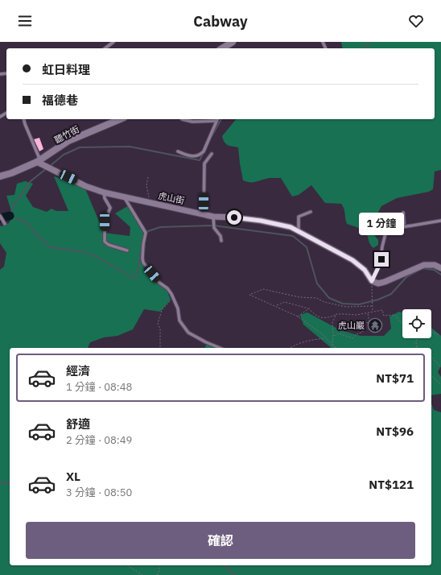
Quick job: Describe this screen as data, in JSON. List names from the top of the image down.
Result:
{
  "streets": {
    "street": ["聽竹街", "虎山街"]
  },
  "crossings": [
    ["聽竹街", "虎山街"]
  ],
  "places": {
    "temple": ["虎山巖"]
  },
  "page": {
    "header": "Cabway",
    "banner": ["虹日料理", "福德巷"],
    "bubble": "1 分鐘",
    "list": [
      {
        "name": "經濟",
        "note": "1 分鐘 · 08:48",
        "value": "NT$71"
      },
      {
        "name": "舒適",
        "note": "2 分鐘 · 08:49",
        "value": "NT$96"
      },
      {
        "name": "XL",
        "note": "3 分鐘 · 08:50",
        "value": "NT$121"
      }
    ],
    "buttons": "確認"
  }
}
